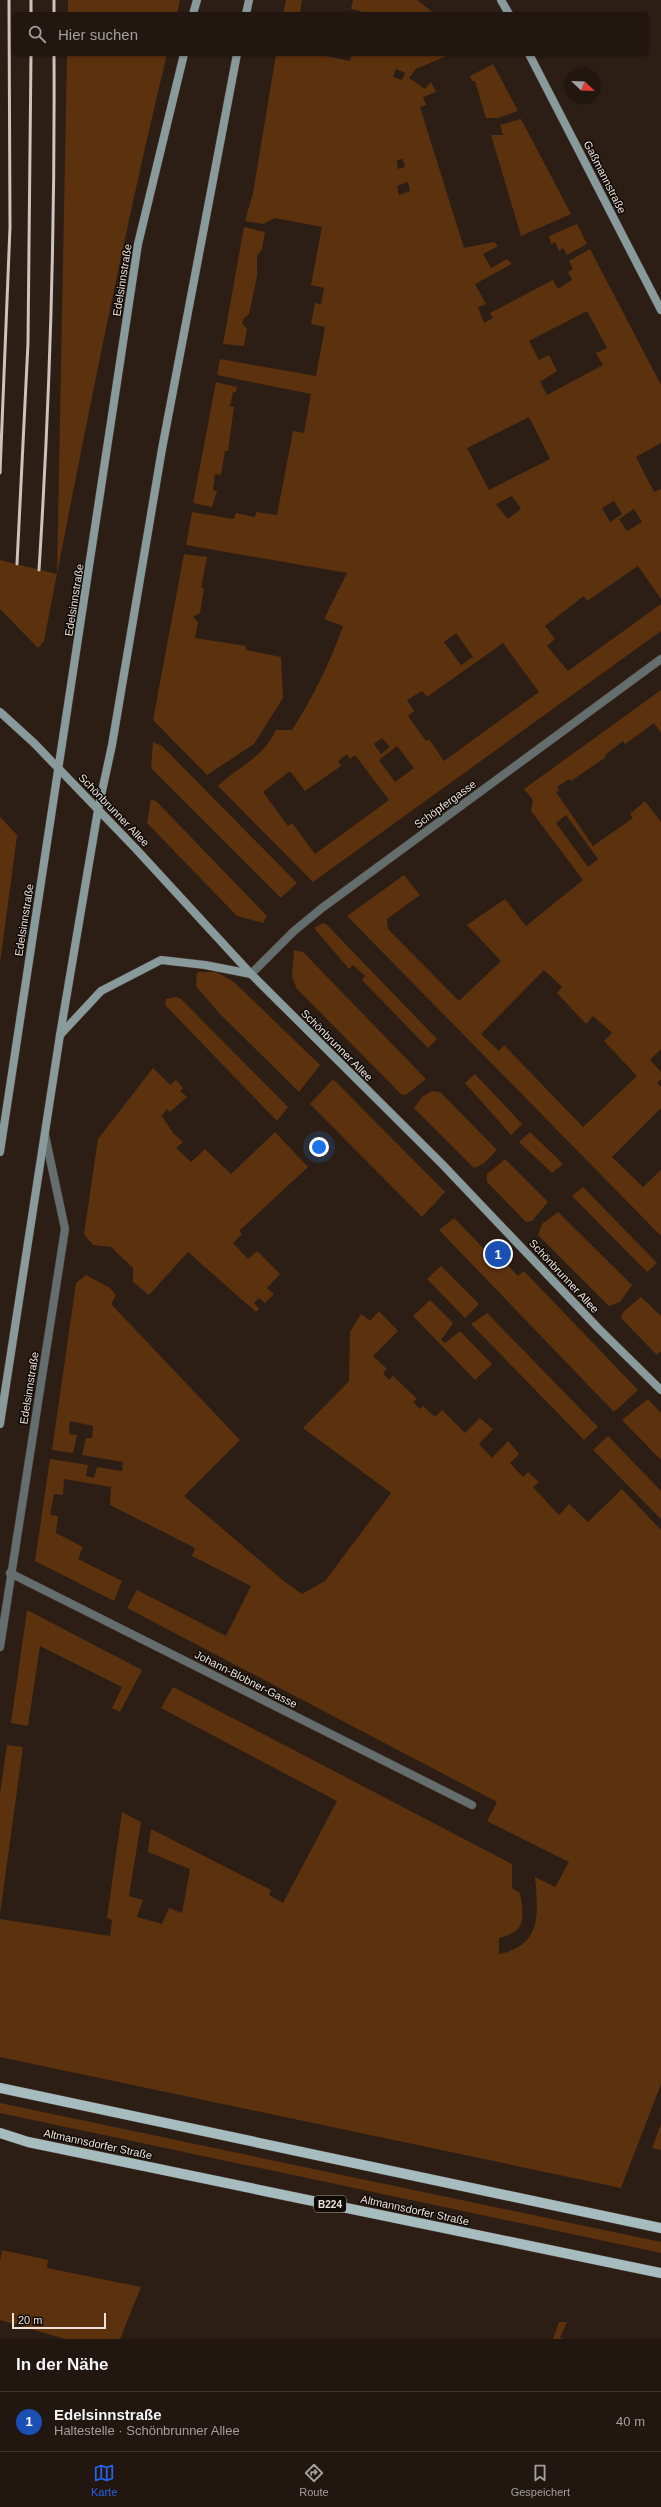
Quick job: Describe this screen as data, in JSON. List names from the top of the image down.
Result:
{
  "streets": {
    "main road": [
      "Gaßmannstraße",
      "Edelsinnstraße",
      "Schönbrunner Allee",
      "Altmannsdorfer Straße",
      "B224"
    ],
    "street": ["Schöpfergasse", "Johann-Blobner-Gasse"]
  },
  "crossings": [
    ["Edelsinnstraße", "Schönbrunner Allee"],
    ["Edelsinnstraße", "Johann-Blobner-Gasse"],
    ["Schöpfergasse", "Schönbrunner Allee"]
  ],
  "scale_bar": "20 m",
  "north": "bottom right",
  "page": {
    "search": "Hier suchen",
    "pins": "1",
    "scale": "20 m",
    "heading": "In der Nähe",
    "list": [
      {
        "mark": "1",
        "name": "Edelsinnstraße",
        "note": "Haltestelle · Schönbrunner Allee",
        "value": "40 m"
      }
    ],
    "nav": ["Karte", "Route", "Gespeichert"]
  }
}
